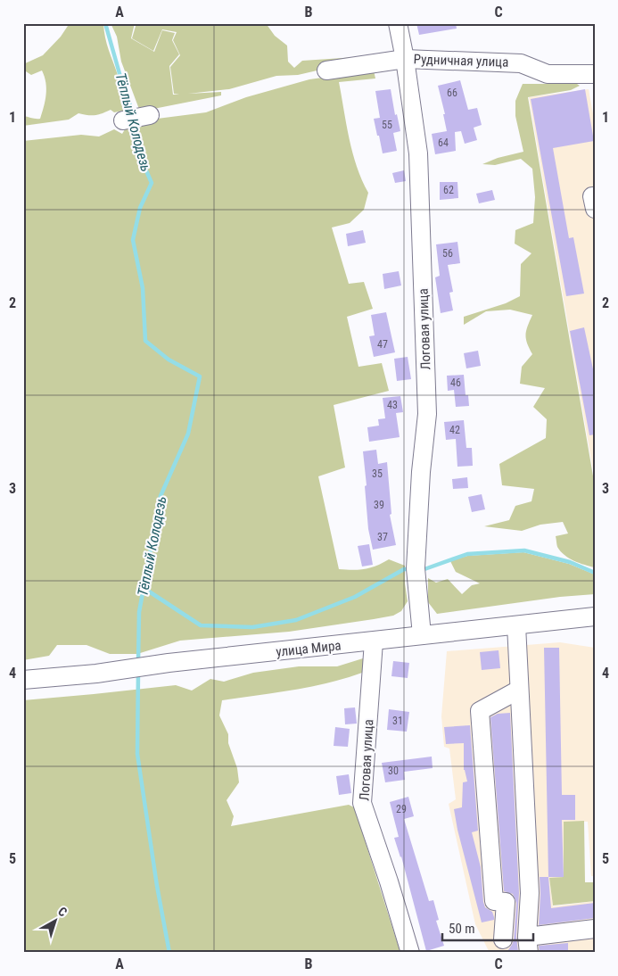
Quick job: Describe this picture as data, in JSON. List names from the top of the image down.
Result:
{
  "streets": {
    "street": ["Рудничная улица", "Логовая улица", "улица Мира"]
  },
  "crossings": [
    ["Рудничная улица", "Логовая улица"],
    ["Логовая улица", "улица Мира"]
  ],
  "water": ["Тёплый Колодезь"],
  "house_numbers": [
    "66",
    "55",
    "64",
    "62",
    "56",
    "47",
    "46",
    "43",
    "42",
    "35",
    "39",
    "37",
    "31",
    "30",
    "29"
  ],
  "scale_bar": "50 m",
  "north": "top right",
  "grid": {
    "columns": ["A", "B", "C"],
    "rows": [
      "1",
      "2",
      "3",
      "4",
      "5"
    ]
  }
}
